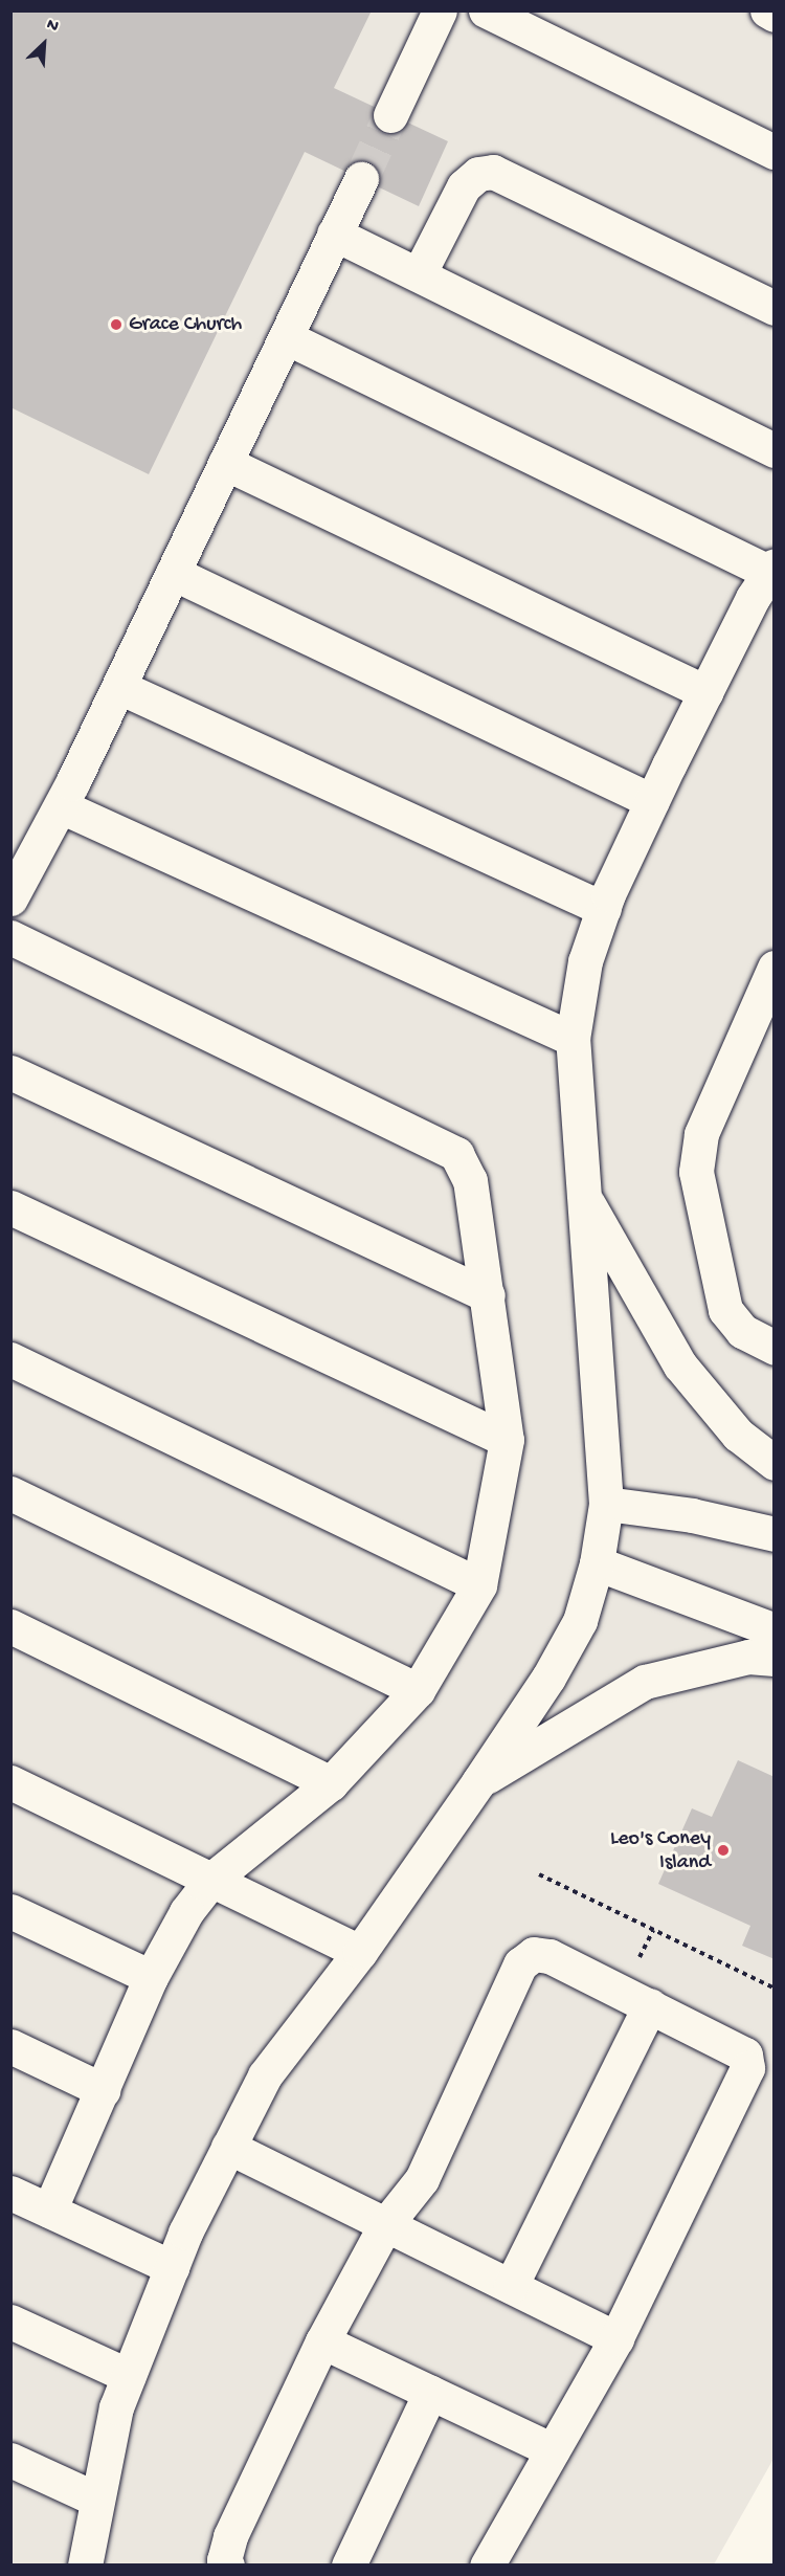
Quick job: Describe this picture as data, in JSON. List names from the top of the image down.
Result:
{
  "places": ["Grace Church", "Leo's Coney Island"],
  "north": "top right"
}
